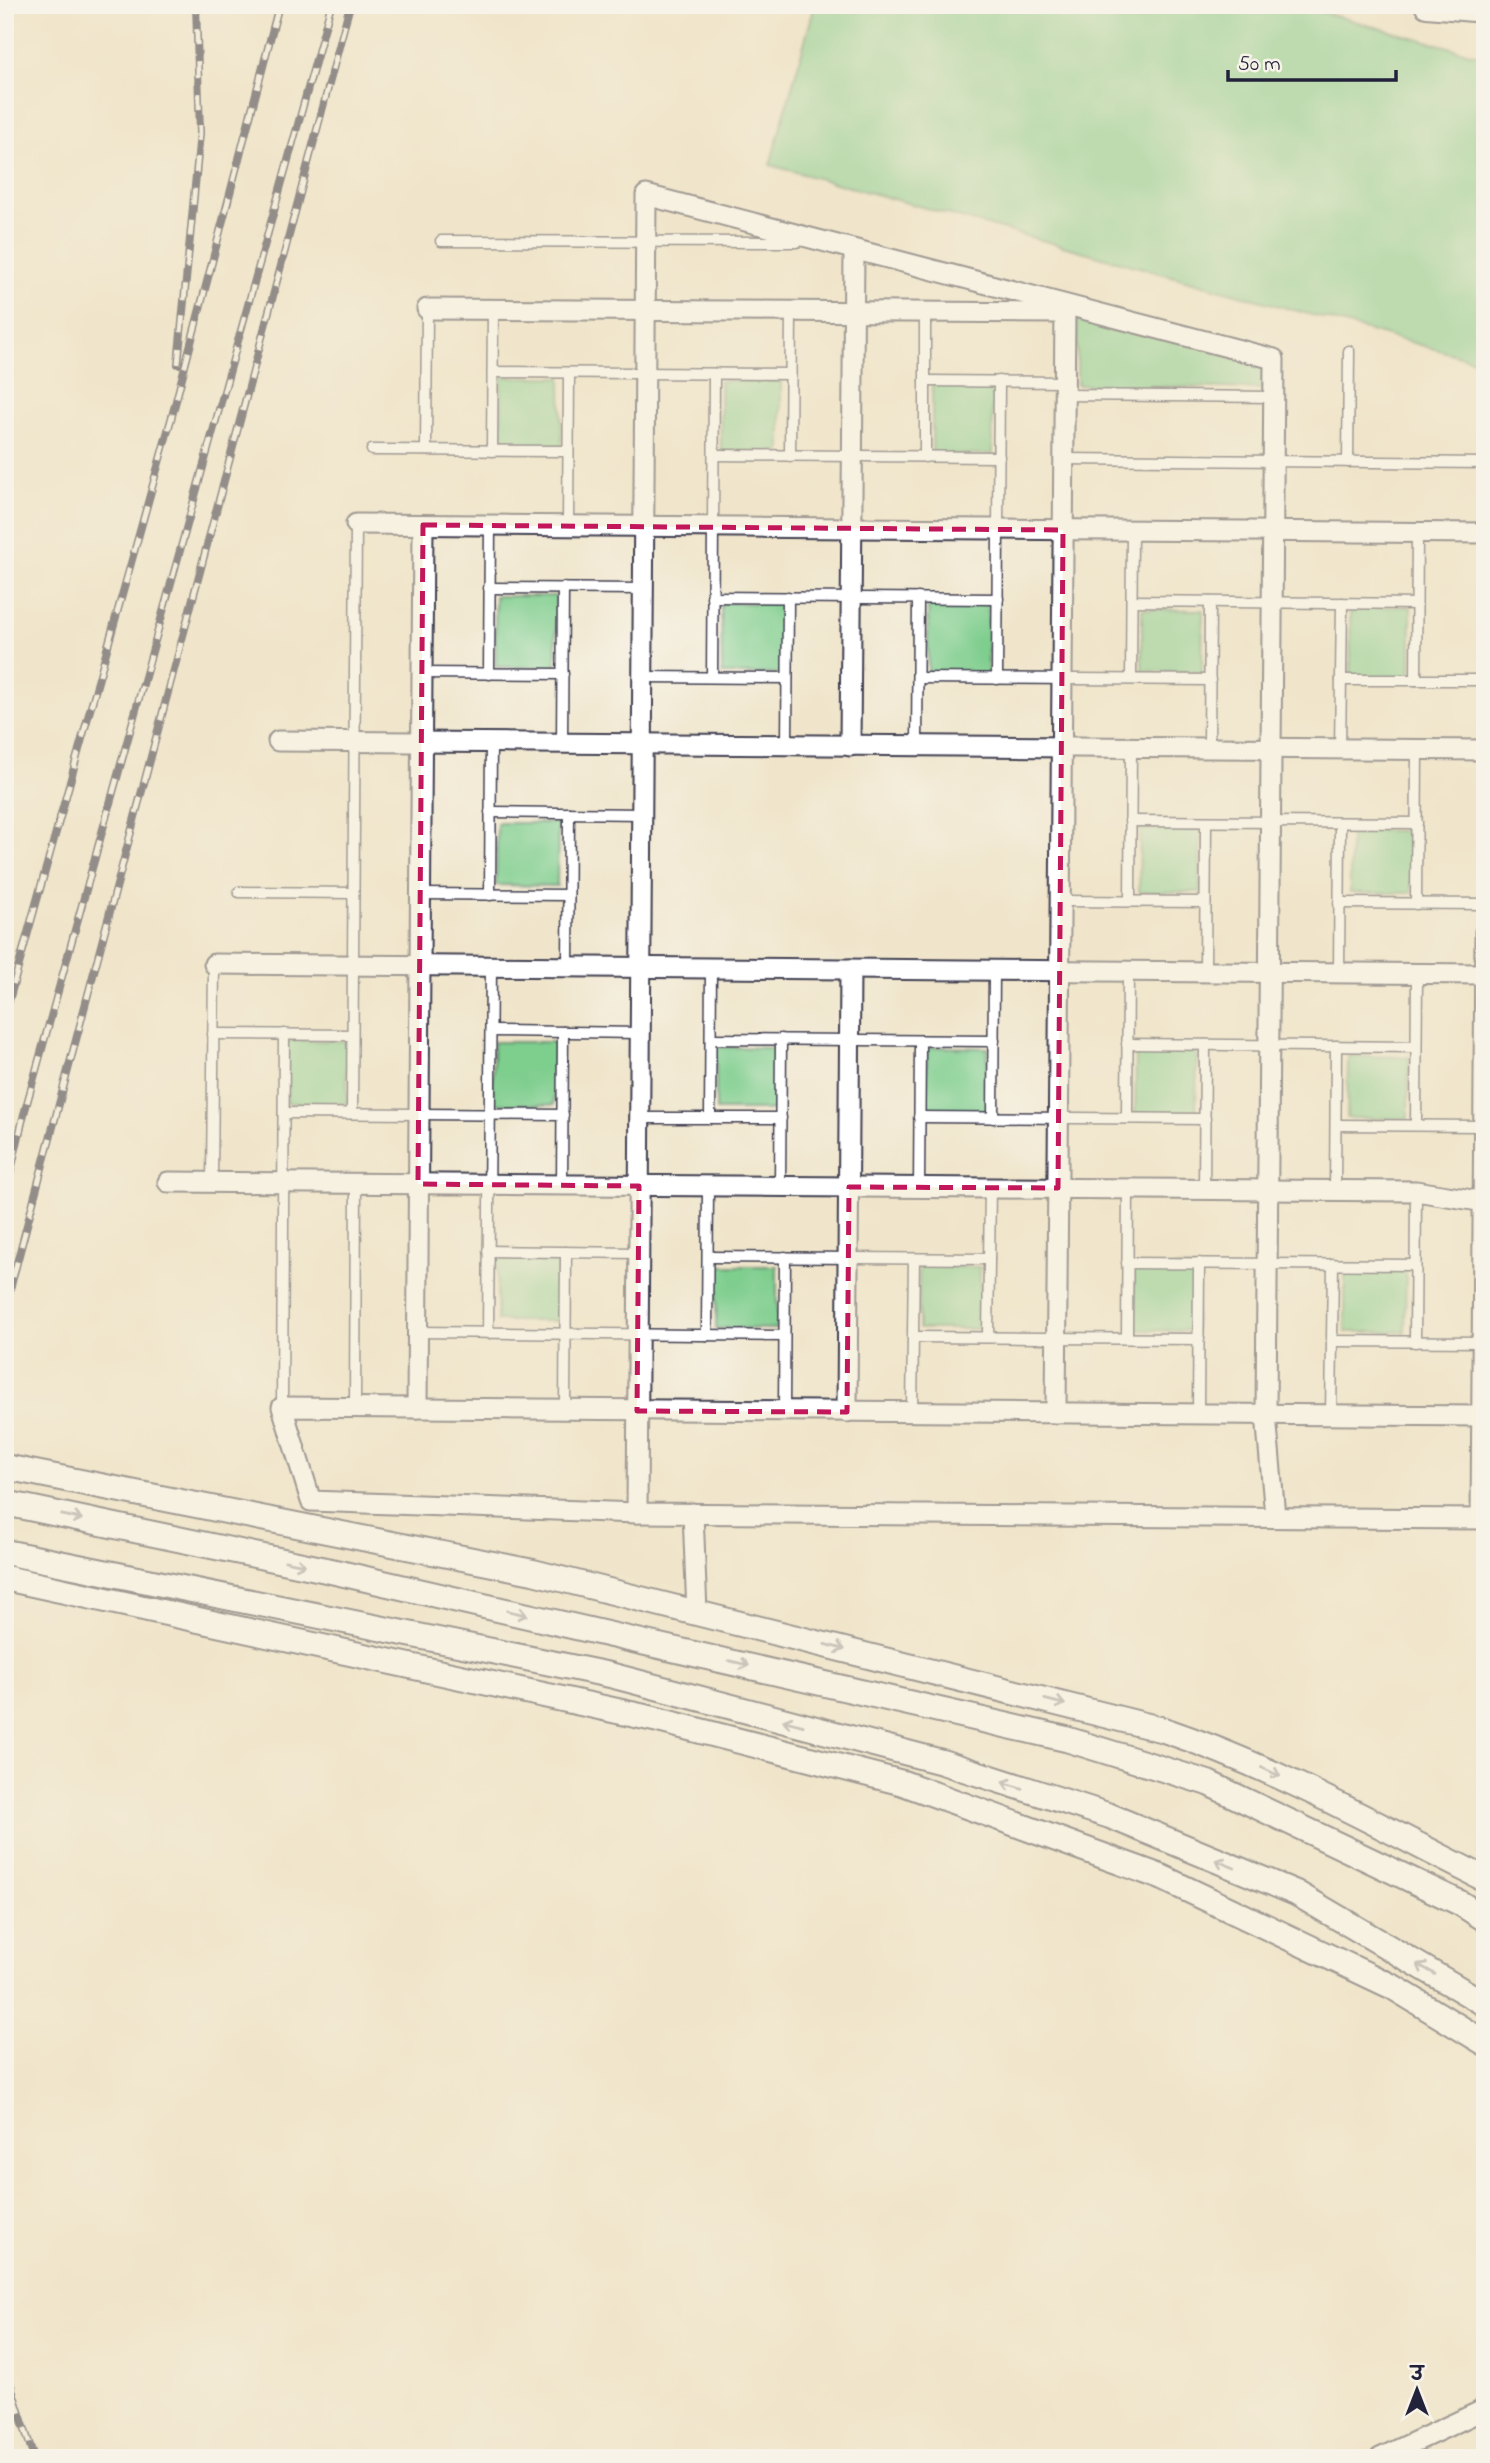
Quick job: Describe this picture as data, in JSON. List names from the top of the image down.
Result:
{
  "scale_bar": "50 m",
  "north": "top"
}
